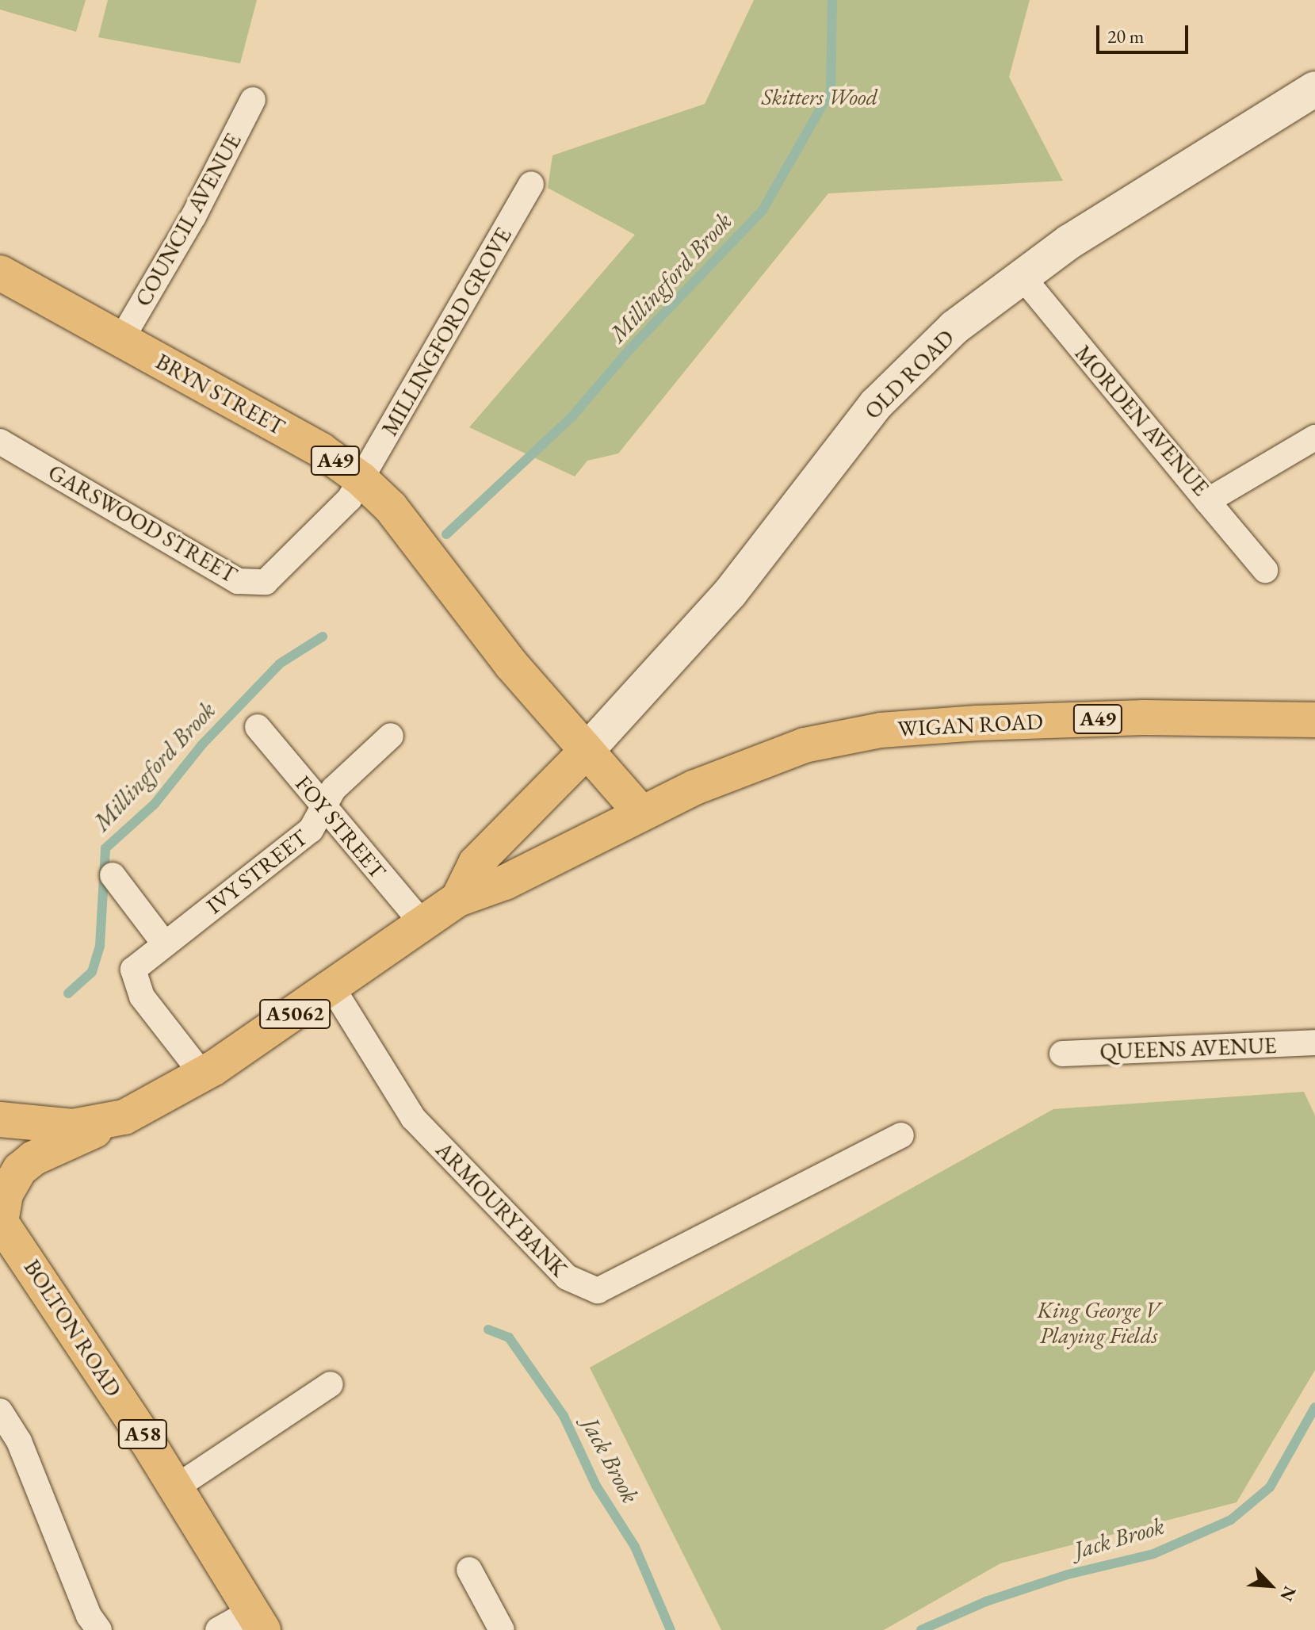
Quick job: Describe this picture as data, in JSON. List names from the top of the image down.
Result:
{
  "streets": {
    "main road": [
      "BRYN STREET",
      "A49",
      "WIGAN ROAD",
      "A5062",
      "BOLTON ROAD",
      "A58"
    ],
    "street": [
      "COUNCIL AVENUE",
      "MILLINGFORD GROVE",
      "OLD ROAD",
      "MORDEN AVENUE",
      "GARSWOOD STREET",
      "FOY STREET",
      "IVY STREET",
      "QUEENS AVENUE",
      "ARMOURY BANK"
    ]
  },
  "crossings": [
    ["COUNCIL AVENUE", "BRYN STREET"],
    ["MILLINGFORD GROVE", "BRYN STREET"],
    ["MILLINGFORD GROVE", "GARSWOOD STREET"],
    ["OLD ROAD", "BRYN STREET"],
    ["OLD ROAD", "MORDEN AVENUE"],
    ["OLD ROAD", "A49"],
    ["OLD ROAD", "WIGAN ROAD"],
    ["BRYN STREET", "A49"],
    ["BRYN STREET", "GARSWOOD STREET"],
    ["BRYN STREET", "WIGAN ROAD"],
    ["A49", "WIGAN ROAD"],
    ["WIGAN ROAD", "FOY STREET"],
    ["WIGAN ROAD", "IVY STREET"],
    ["WIGAN ROAD", "A5062"],
    ["WIGAN ROAD", "ARMOURY BANK"],
    ["FOY STREET", "IVY STREET"],
    ["A5062", "BOLTON ROAD"]
  ],
  "water": ["Millingford Brook", "Jack Brook"],
  "parks": ["Skitters Wood", "King George V Playing Fields"],
  "scale_bar": "20 m",
  "north": "bottom right"
}
